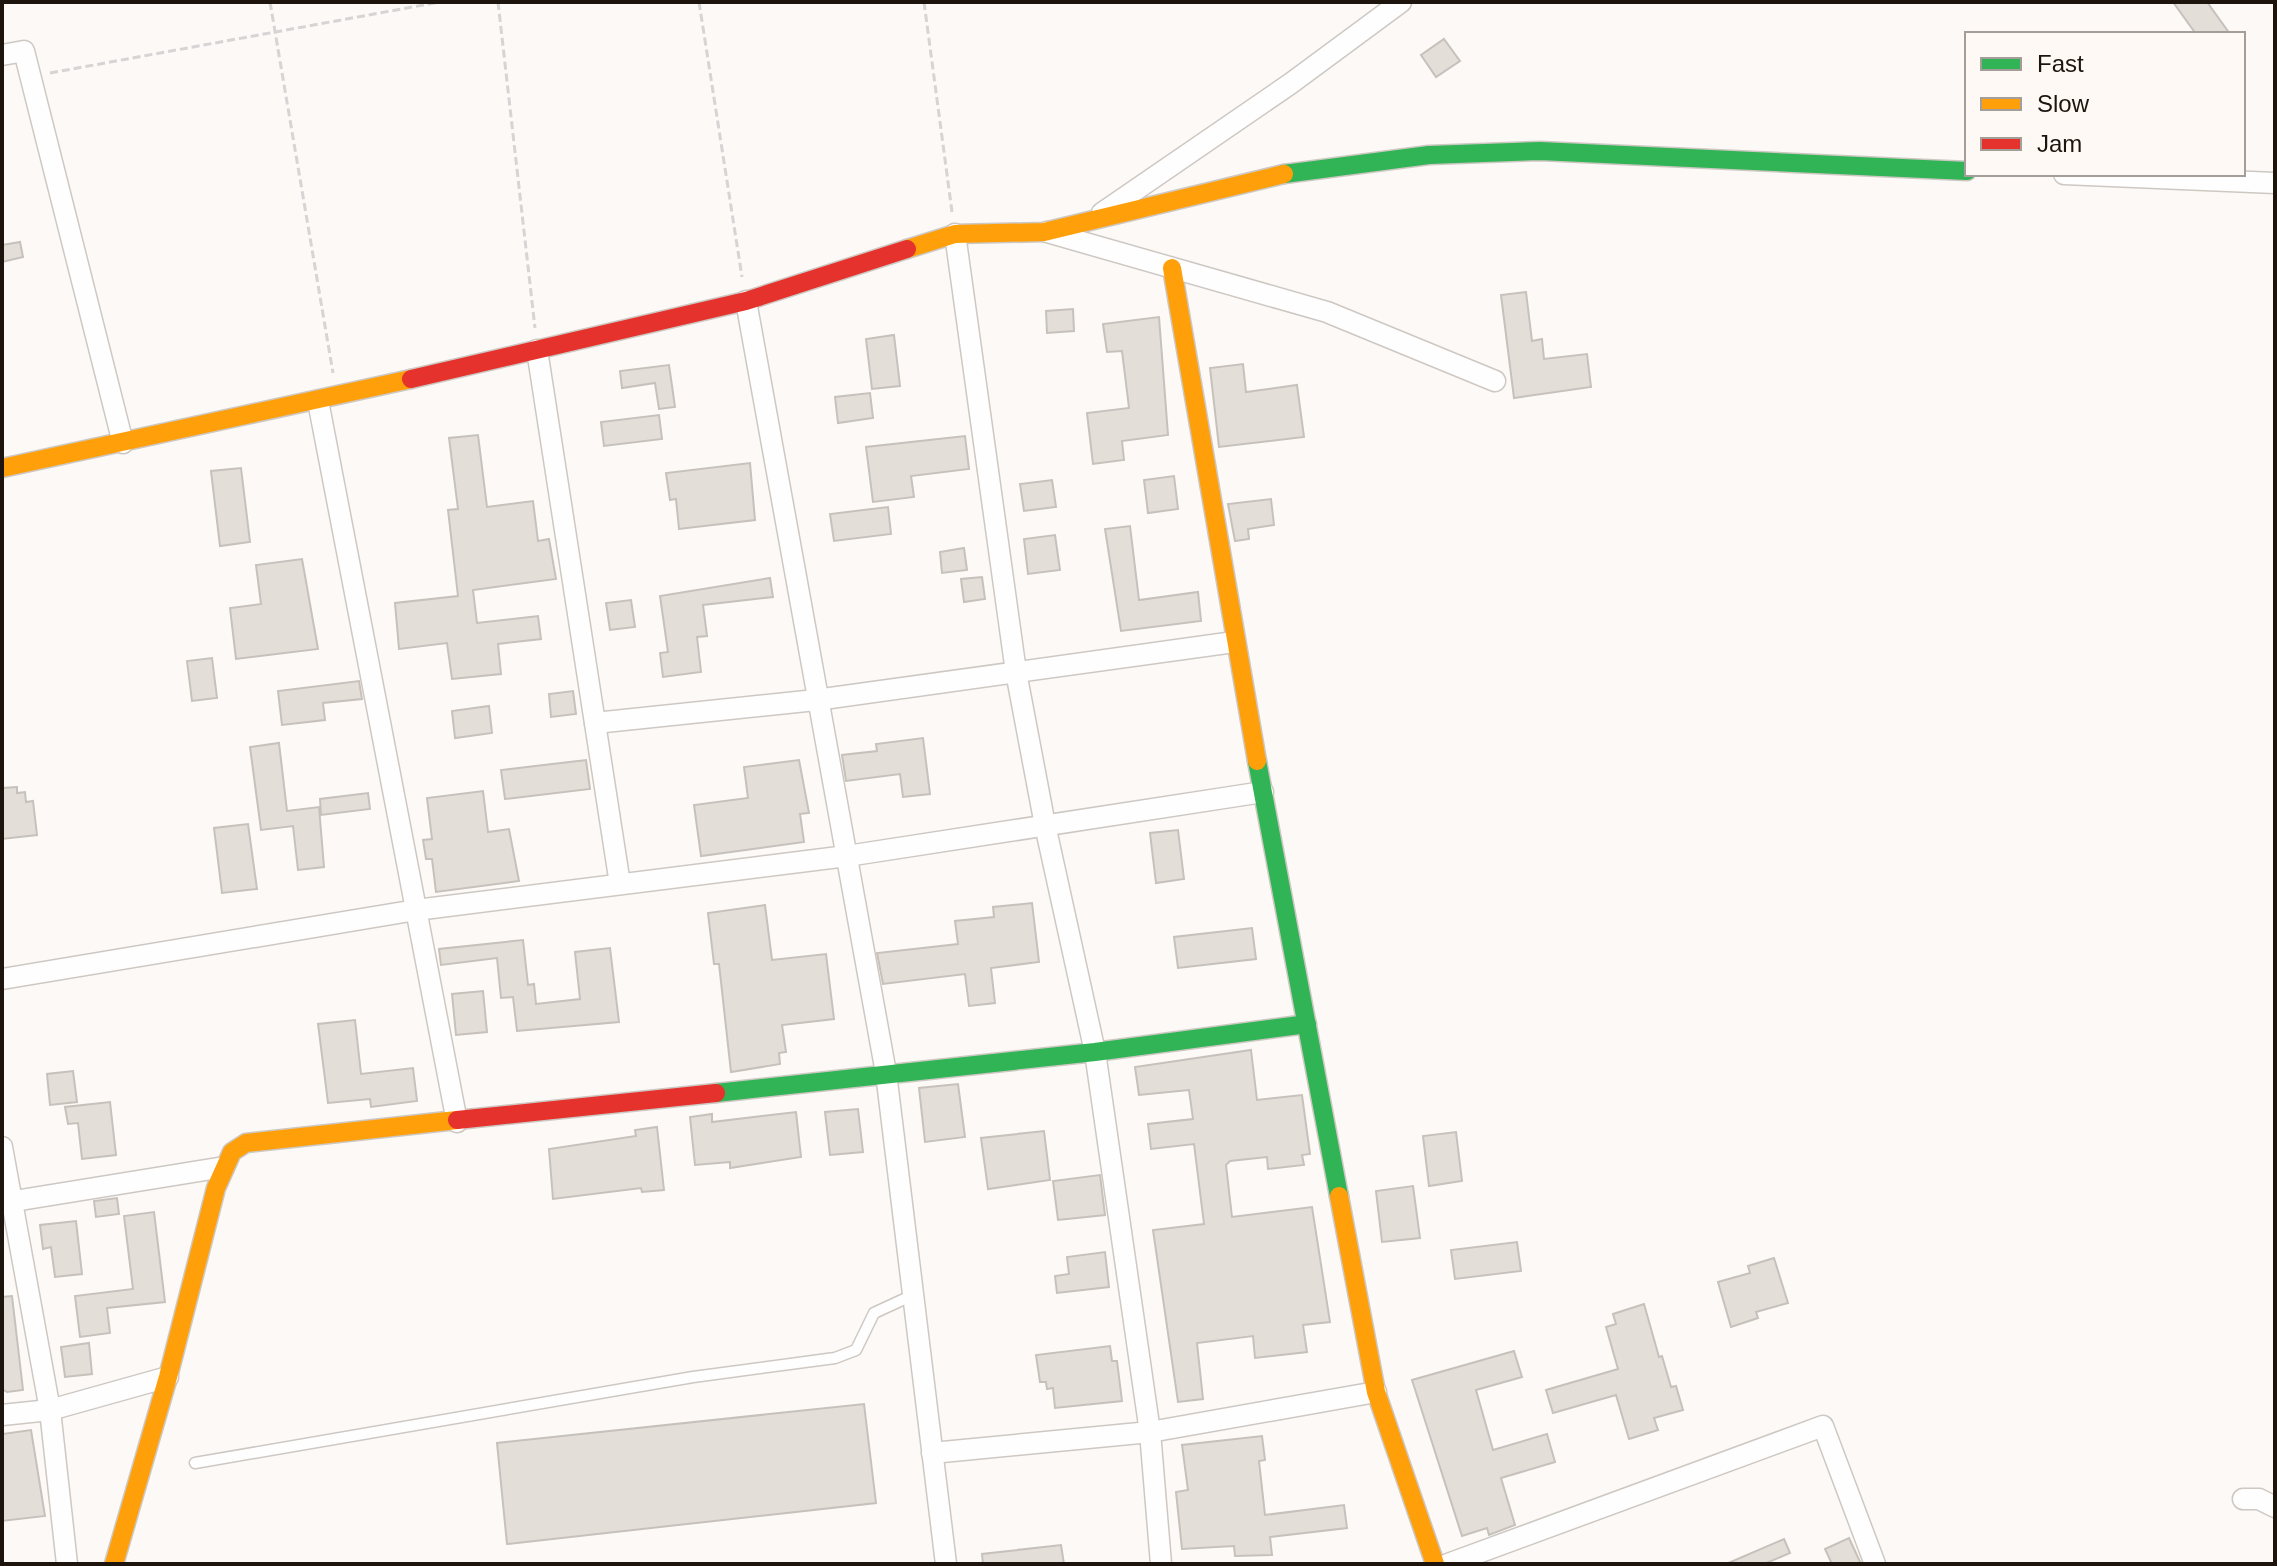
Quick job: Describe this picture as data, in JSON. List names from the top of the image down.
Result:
{
  "legend": ["Fast", "Slow", "Jam"]
}
